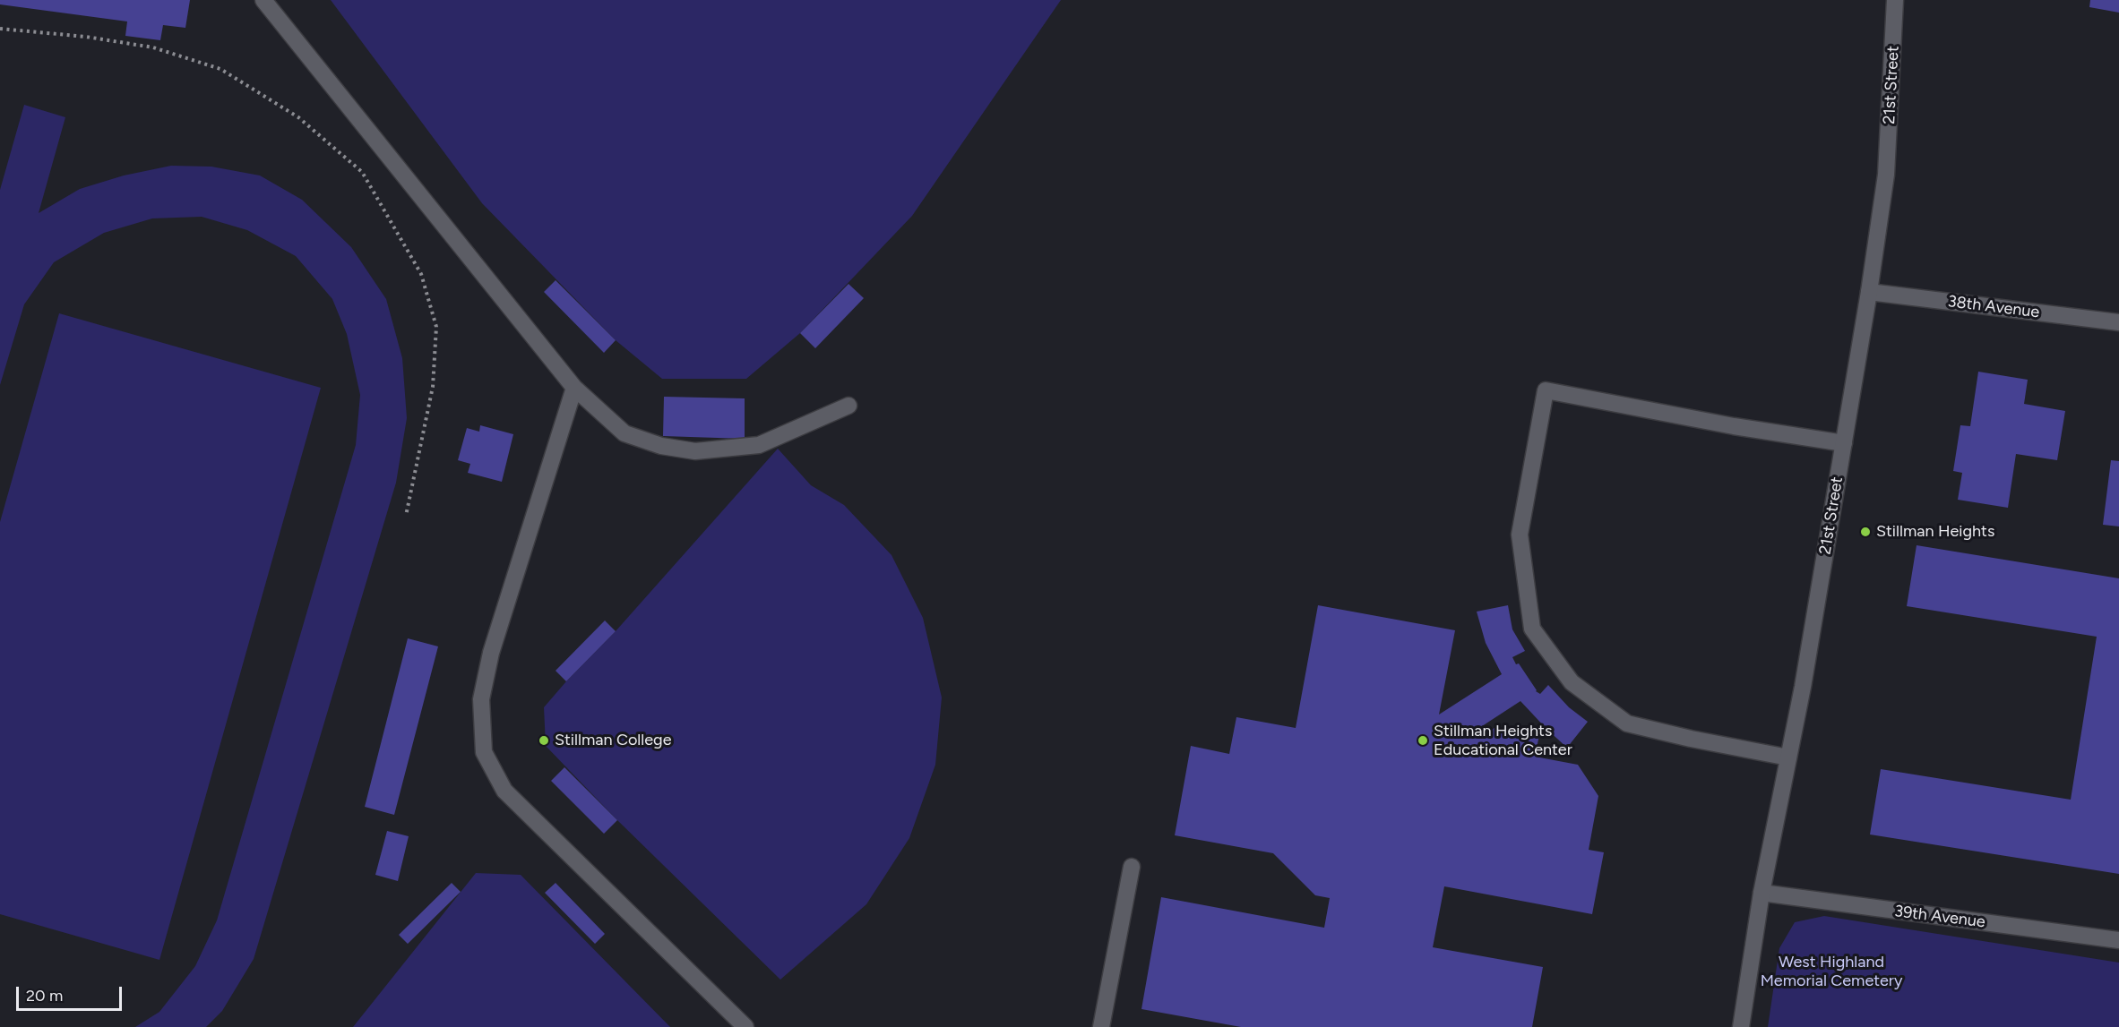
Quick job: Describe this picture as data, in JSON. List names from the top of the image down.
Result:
{
  "streets": {
    "street": ["21st Street", "38th Avenue", "39th Avenue"]
  },
  "crossings": [
    ["21st Street", "38th Avenue"],
    ["21st Street", "39th Avenue"]
  ],
  "parks": ["West Highland Memorial Cemetery"],
  "places": ["Stillman Heights", "Stillman College", "Stillman Heights Educational Center"],
  "scale_bar": "20 m"
}
